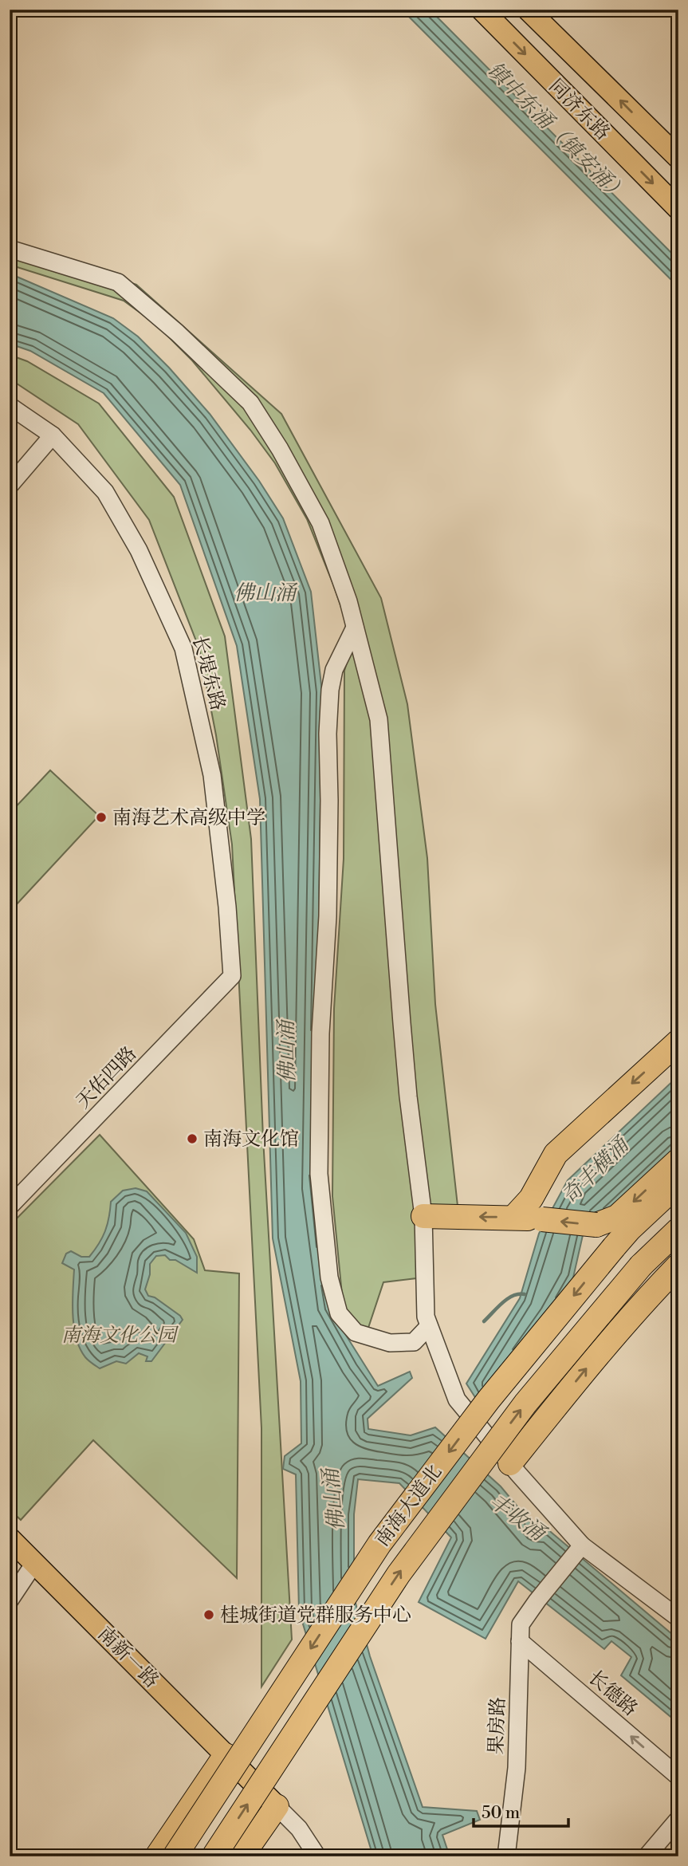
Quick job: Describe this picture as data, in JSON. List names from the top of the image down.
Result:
{
  "streets": {
    "highway": ["南海大道北"],
    "main road": ["同济东路", "南新一路"],
    "street": [
      "长堤东路",
      "天佑四路",
      "长德路",
      "果房路"
    ]
  },
  "crossings": [
    ["长堤东路", "天佑四路"],
    ["长德路", "果房路"]
  ],
  "water": [
    "镇中东涌（镇安涌）",
    "佛山涌",
    "奇丰横涌",
    "丰收涌"
  ],
  "parks": ["南海文化公园"],
  "places": ["南海艺术高级中学", "南海文化馆", "桂城街道党群服务中心"],
  "scale_bar": "50 m"
}
